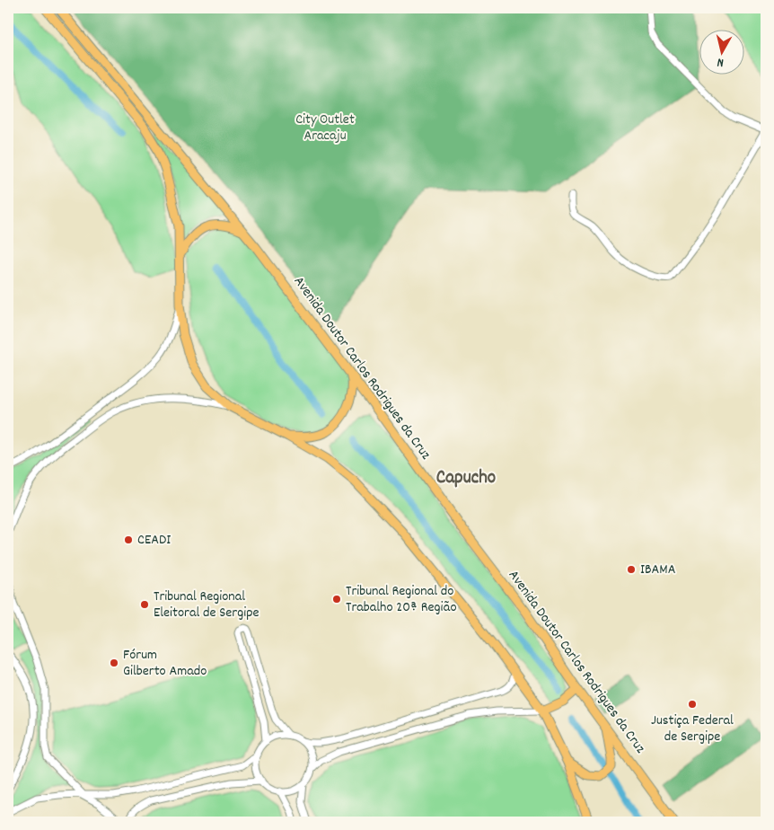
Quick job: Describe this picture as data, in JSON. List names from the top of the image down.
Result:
{
  "streets": {
    "main road": ["Avenida Doutor Carlos Rodrigues da Cruz"]
  },
  "districts": ["Capucho"],
  "parks": ["City Outlet Aracaju"],
  "places": [
    "CEADI",
    "IBAMA",
    "Tribunal Regional do Trabalho 20ª Região",
    "Tribunal Regional Eleitoral de Sergipe",
    "Fórum Gilberto Amado",
    "Justiça Federal de Sergipe"
  ],
  "north": "bottom"
}
